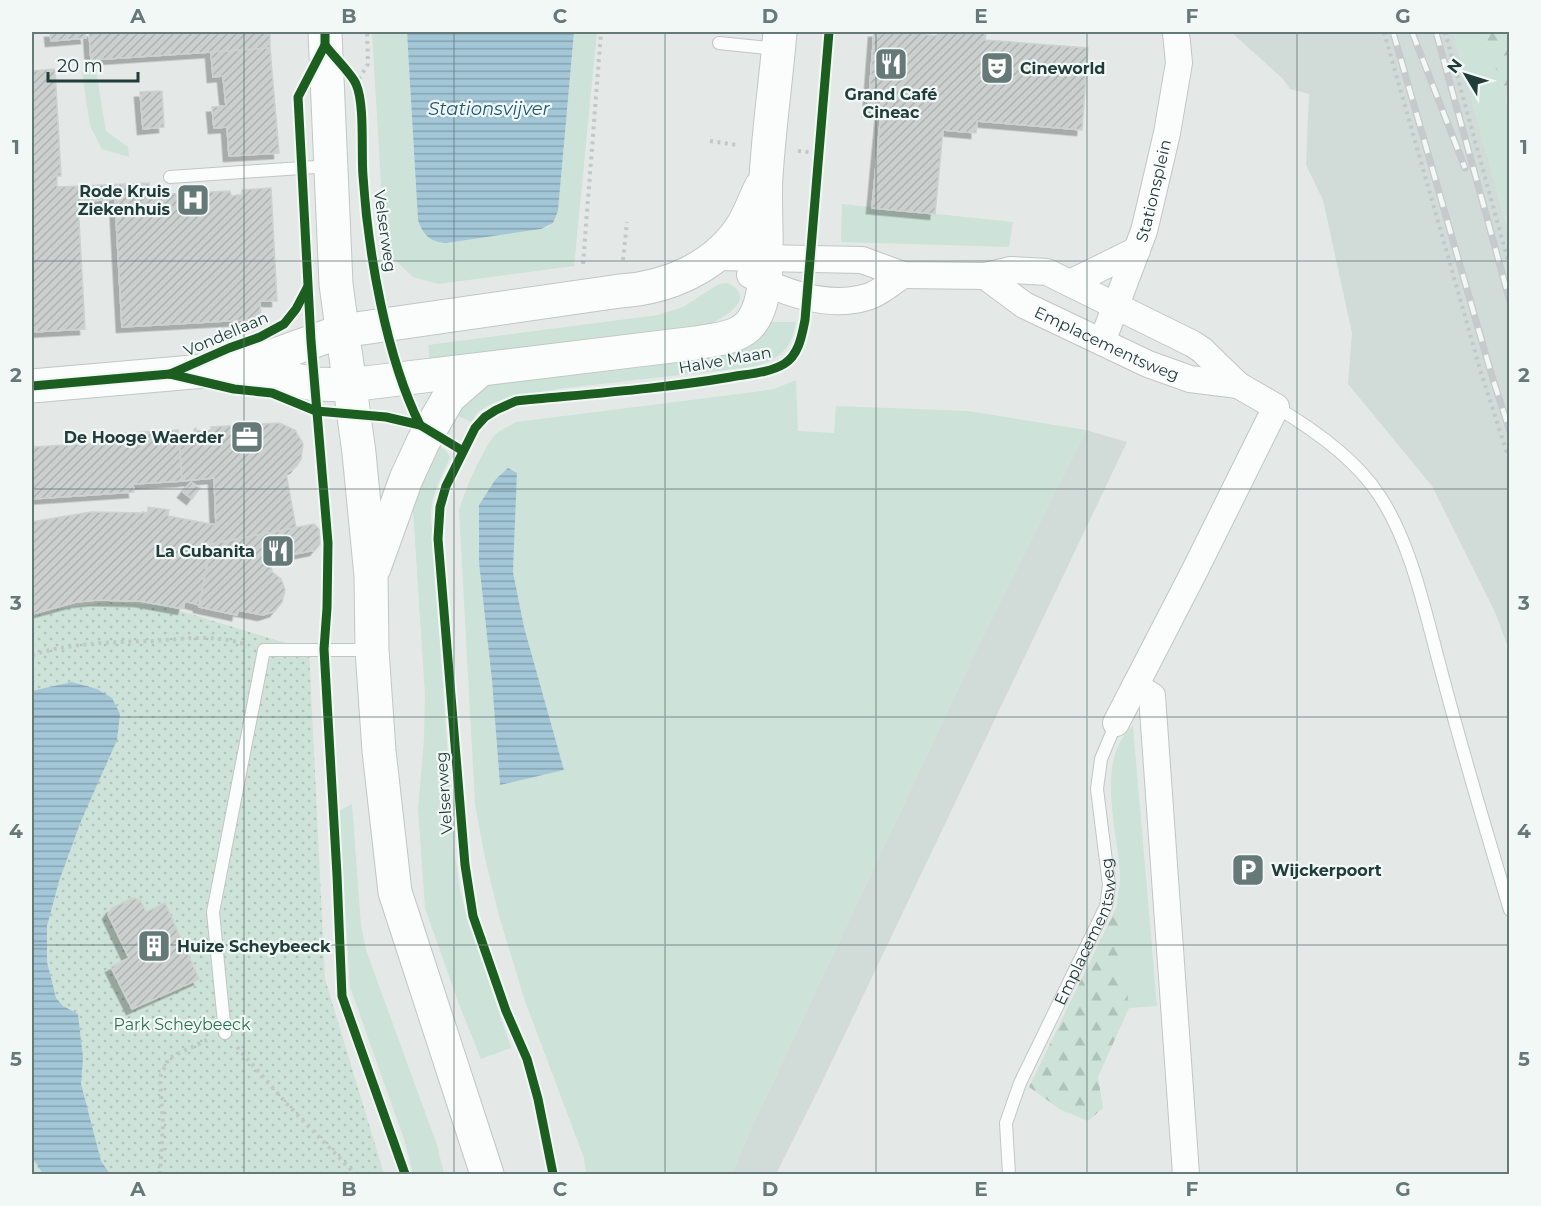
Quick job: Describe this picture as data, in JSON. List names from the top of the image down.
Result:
{
  "streets": {
    "main road": ["Vondellaan", "Halve Maan"],
    "street": ["Stationsplein", "Emplacementsweg"],
    "cycle path": ["Velserweg"]
  },
  "crossings": [
    ["Stationsplein", "Emplacementsweg"],
    ["Vondellaan", "Halve Maan"],
    ["Emplacementsweg", "Halve Maan"]
  ],
  "water": ["Stationsvijver"],
  "parks": ["Park Scheybeeck"],
  "places": {
    "restaurant": ["Grand Café Cineac", "La Cubanita"],
    "theatre": ["Cineworld"],
    "hospital": ["Rode Kruis Ziekenhuis"],
    "office": ["De Hooge Waerder"],
    "parking": ["Wijckerpoort"],
    "building": ["Huize Scheybeeck"]
  },
  "scale_bar": "20 m",
  "north": "top left",
  "grid": {
    "columns": [
      "A",
      "B",
      "C",
      "D",
      "E",
      "F",
      "G"
    ],
    "rows": [
      "1",
      "2",
      "3",
      "4",
      "5"
    ]
  }
}
